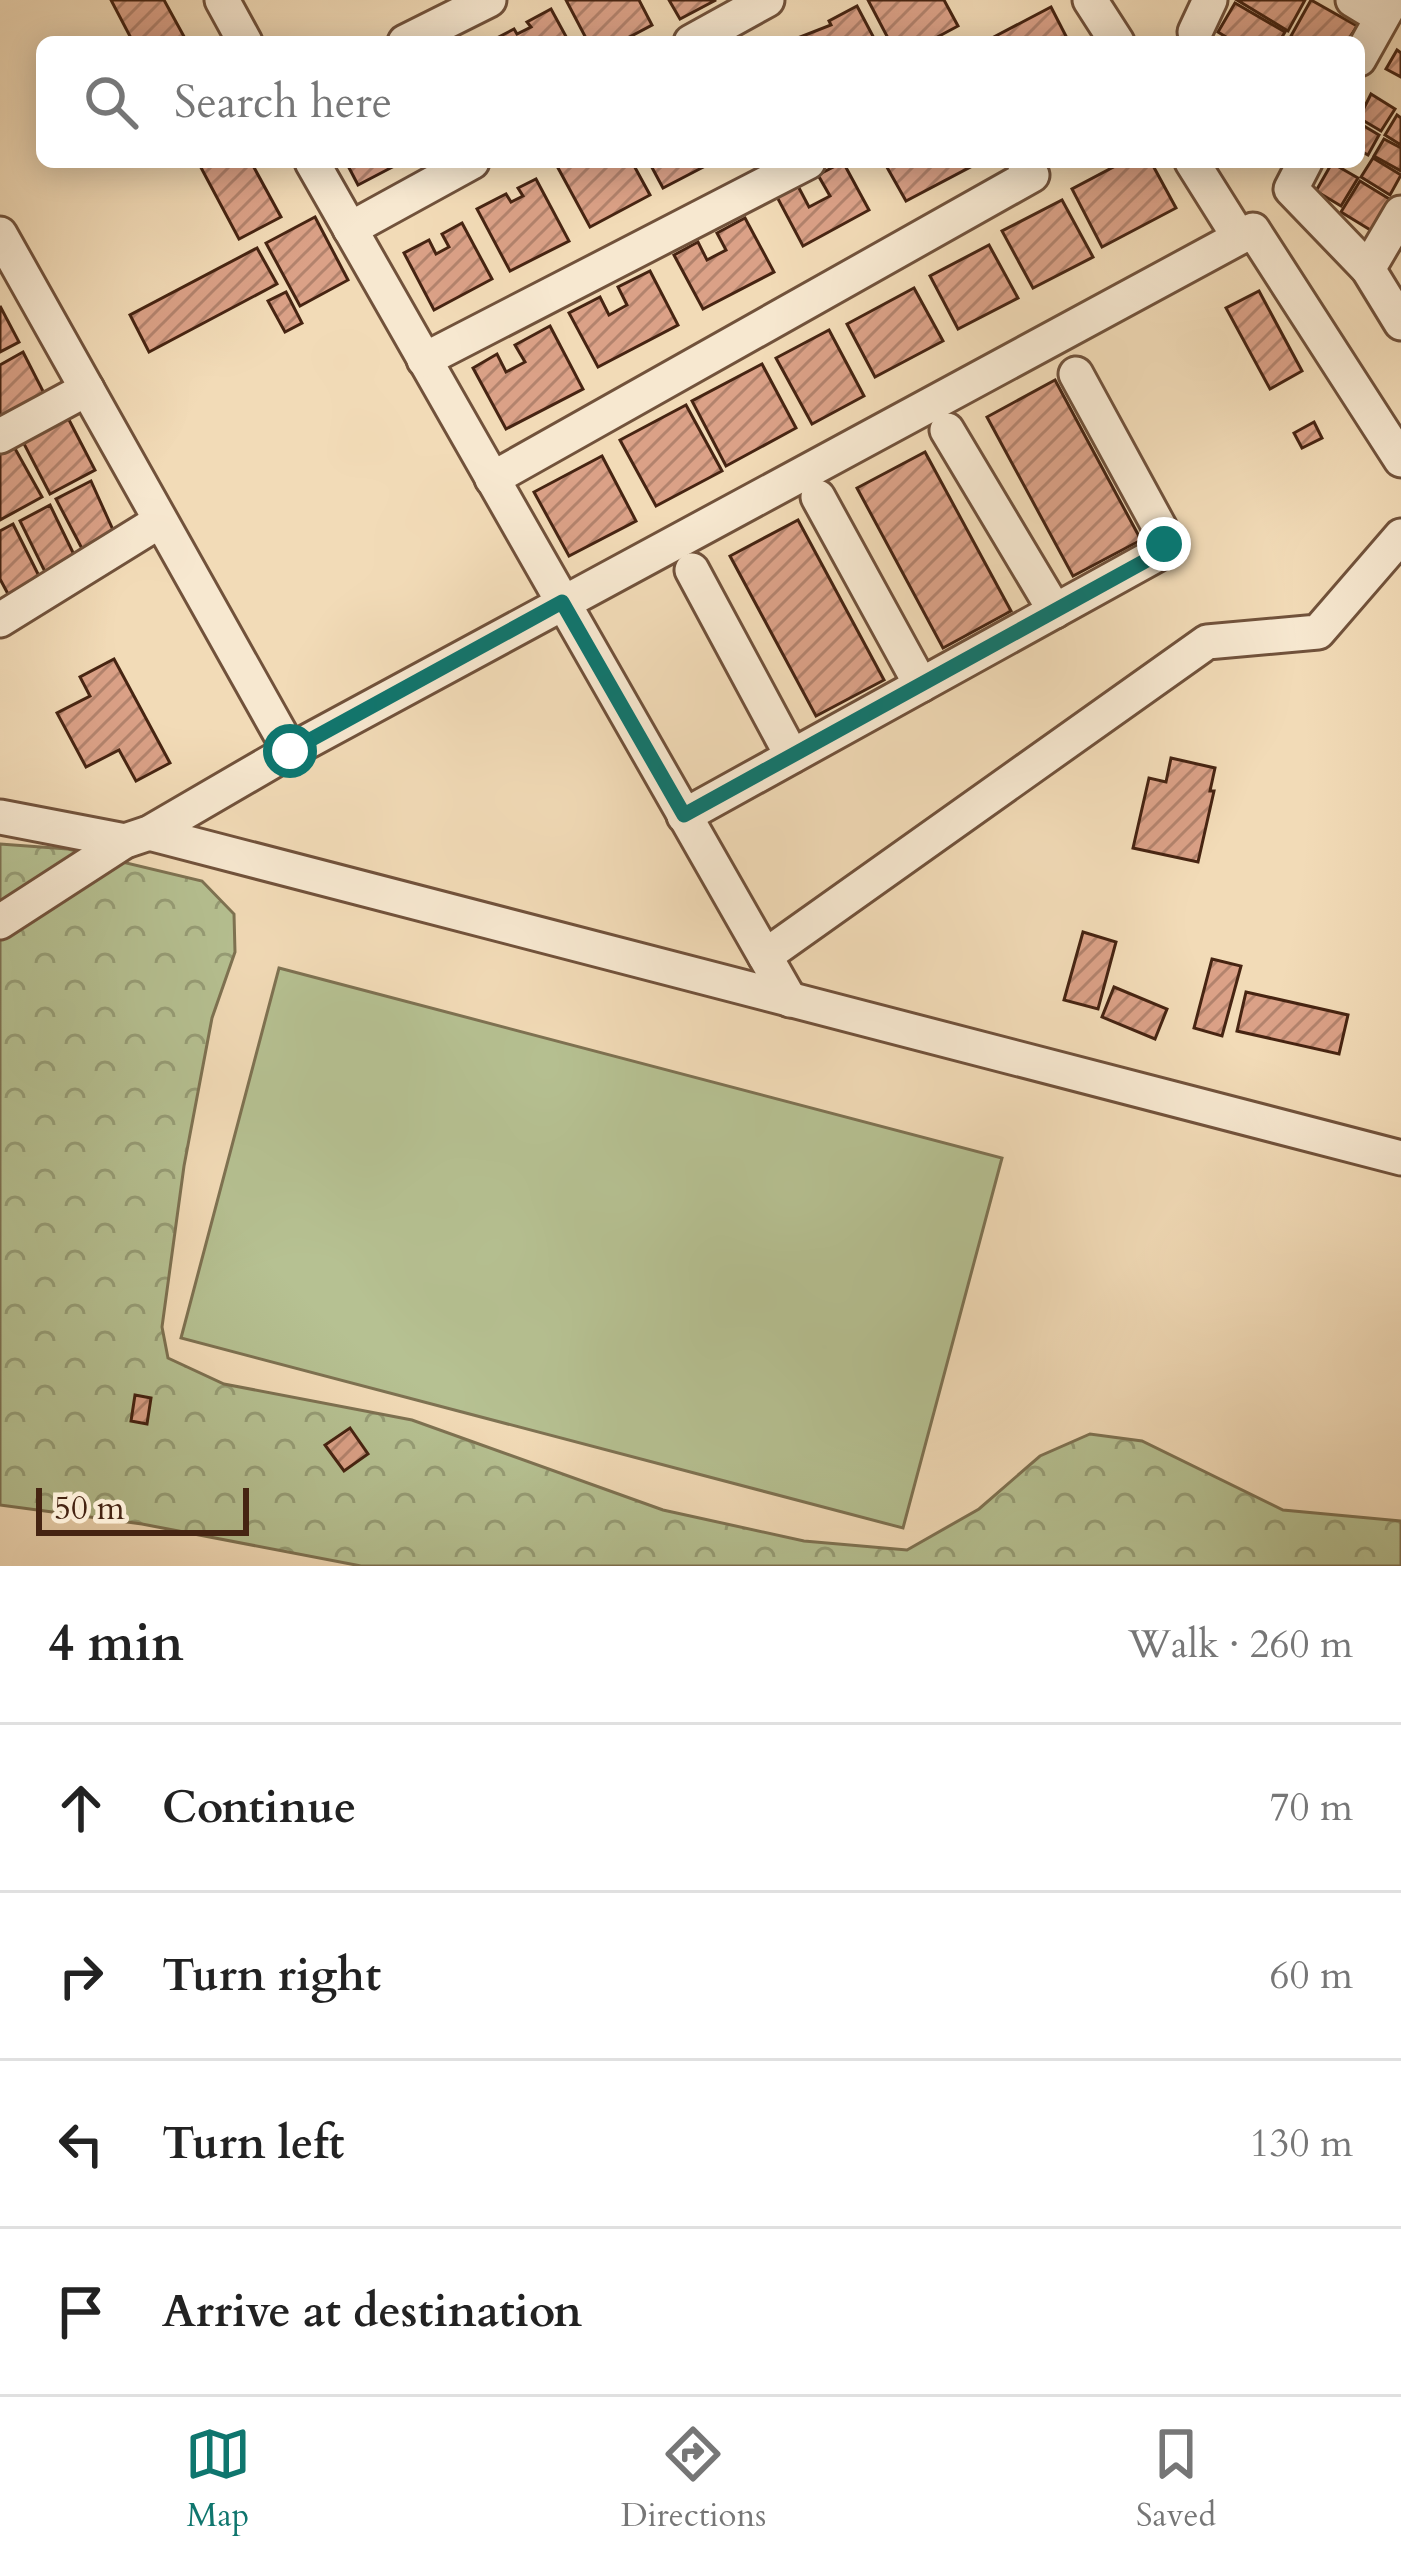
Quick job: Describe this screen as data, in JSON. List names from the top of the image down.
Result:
{
  "scale_bar": "50 m",
  "page": {
    "search": "Search here",
    "scale": "50 m",
    "heading": ["4 min", "Walk · 260 m"],
    "list": [
      ["Continue", "70 m"],
      ["Turn right", "60 m"],
      ["Turn left", "130 m"],
      "Arrive at destination"
    ],
    "nav": ["Map", "Directions", "Saved"]
  }
}
